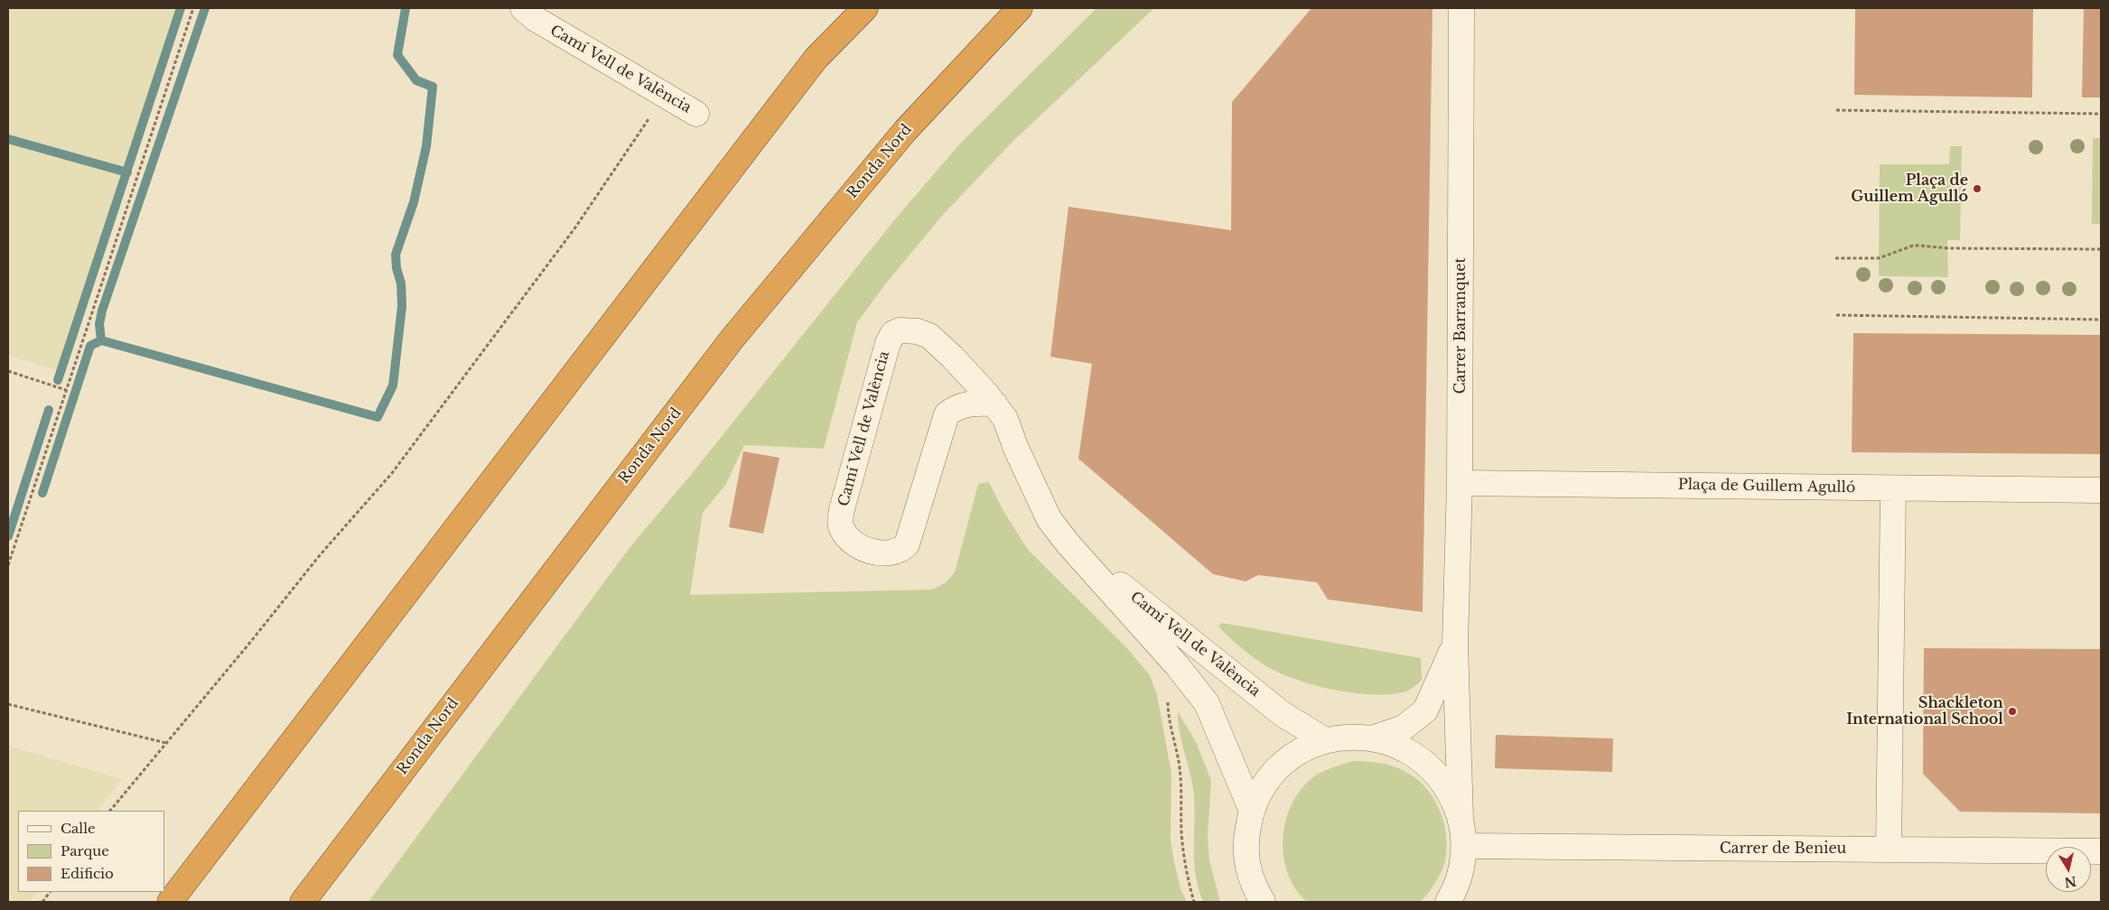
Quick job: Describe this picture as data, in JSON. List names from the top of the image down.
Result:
{
  "streets": {
    "highway": ["Ronda Nord"],
    "street": [
      "Camí Vell de València",
      "Carrer Barranquet",
      "Plaça de Guillem Agulló",
      "Carrer de Benieu"
    ]
  },
  "crossings": [
    ["Carrer Barranquet", "Plaça de Guillem Agulló"]
  ],
  "places": ["Plaça de Guillem Agulló", "Shackleton International School"],
  "legend": ["Calle", "Parque", "Edificio"],
  "north": "bottom"
}
